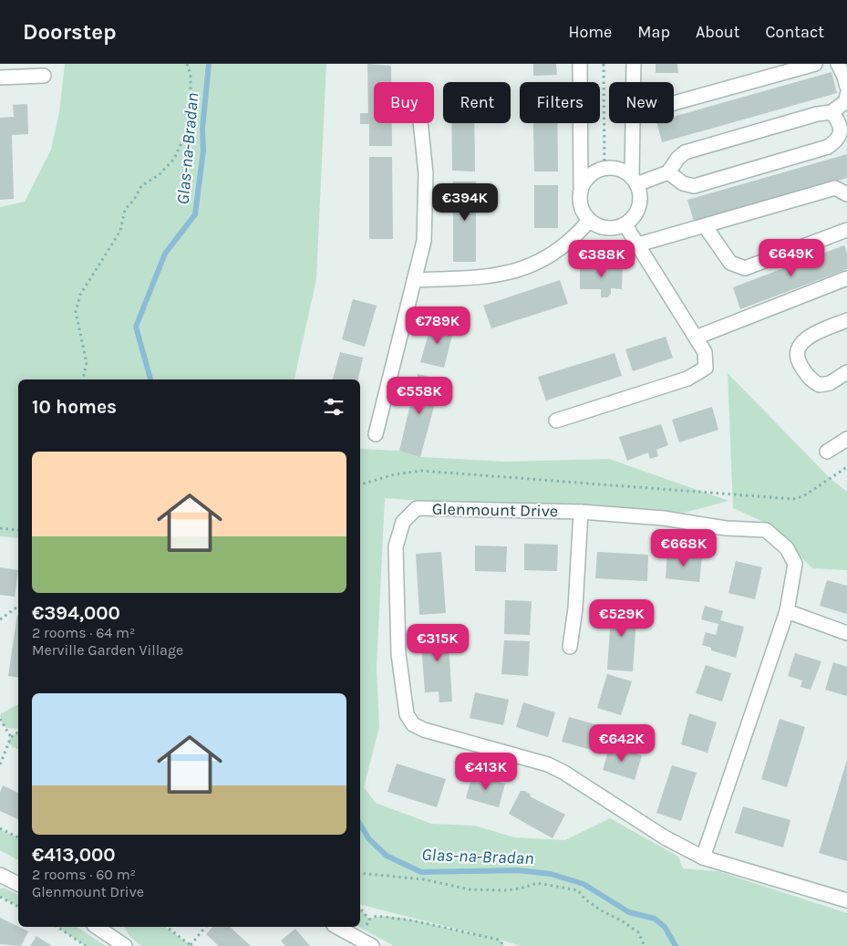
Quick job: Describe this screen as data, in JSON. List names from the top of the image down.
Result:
{
  "streets": {
    "street": ["Glenmount Drive"]
  },
  "water": ["Glas-na-Bradan"],
  "page": {
    "header": "Doorstep",
    "nav": [
      "Home",
      "Map",
      "About",
      "Contact"
    ],
    "chip": [
      "Buy",
      "Rent",
      "Filters",
      "New"
    ],
    "price": [
      "€394K",
      "€649K",
      "€388K",
      "€789K",
      "€558K",
      "€668K",
      "€529K",
      "€315K",
      "€642K",
      "€413K"
    ],
    "heading": "10 homes",
    "list": [
      {
        "name": "€394,000",
        "note": "2 rooms · 64 m² · Merville Garden Village"
      },
      {
        "name": "€413,000",
        "note": "2 rooms · 60 m² · Glenmount Drive"
      }
    ]
  }
}
